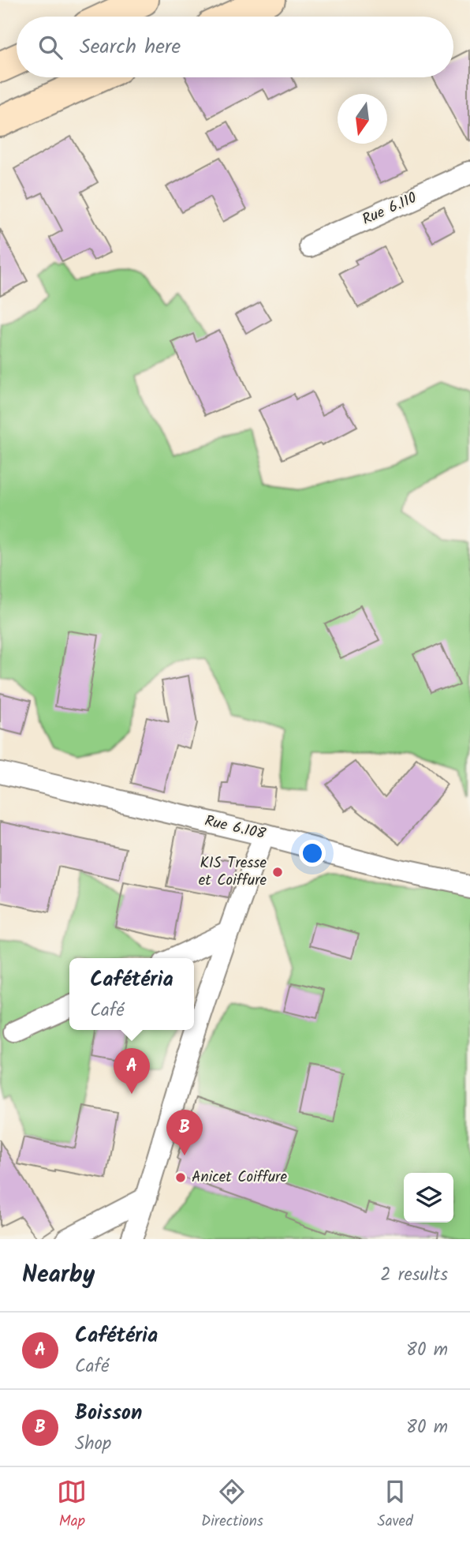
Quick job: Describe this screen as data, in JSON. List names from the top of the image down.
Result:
{
  "streets": {
    "street": ["Rue 6.110", "Rue 6.108"]
  },
  "places": ["KIS Tresse et Coiffure", "Anicet Coiffure"],
  "north": "bottom",
  "page": {
    "search": "Search here",
    "popup": ["Cafétéria", "Café"],
    "pins": ["A", "B"],
    "heading": ["Nearby", "2 results"],
    "list": [
      {
        "mark": "A",
        "name": "Cafétéria",
        "note": "Café",
        "value": "80 m"
      },
      {
        "mark": "B",
        "name": "Boisson",
        "note": "Shop",
        "value": "80 m"
      }
    ],
    "nav": ["Map", "Directions", "Saved"]
  }
}
